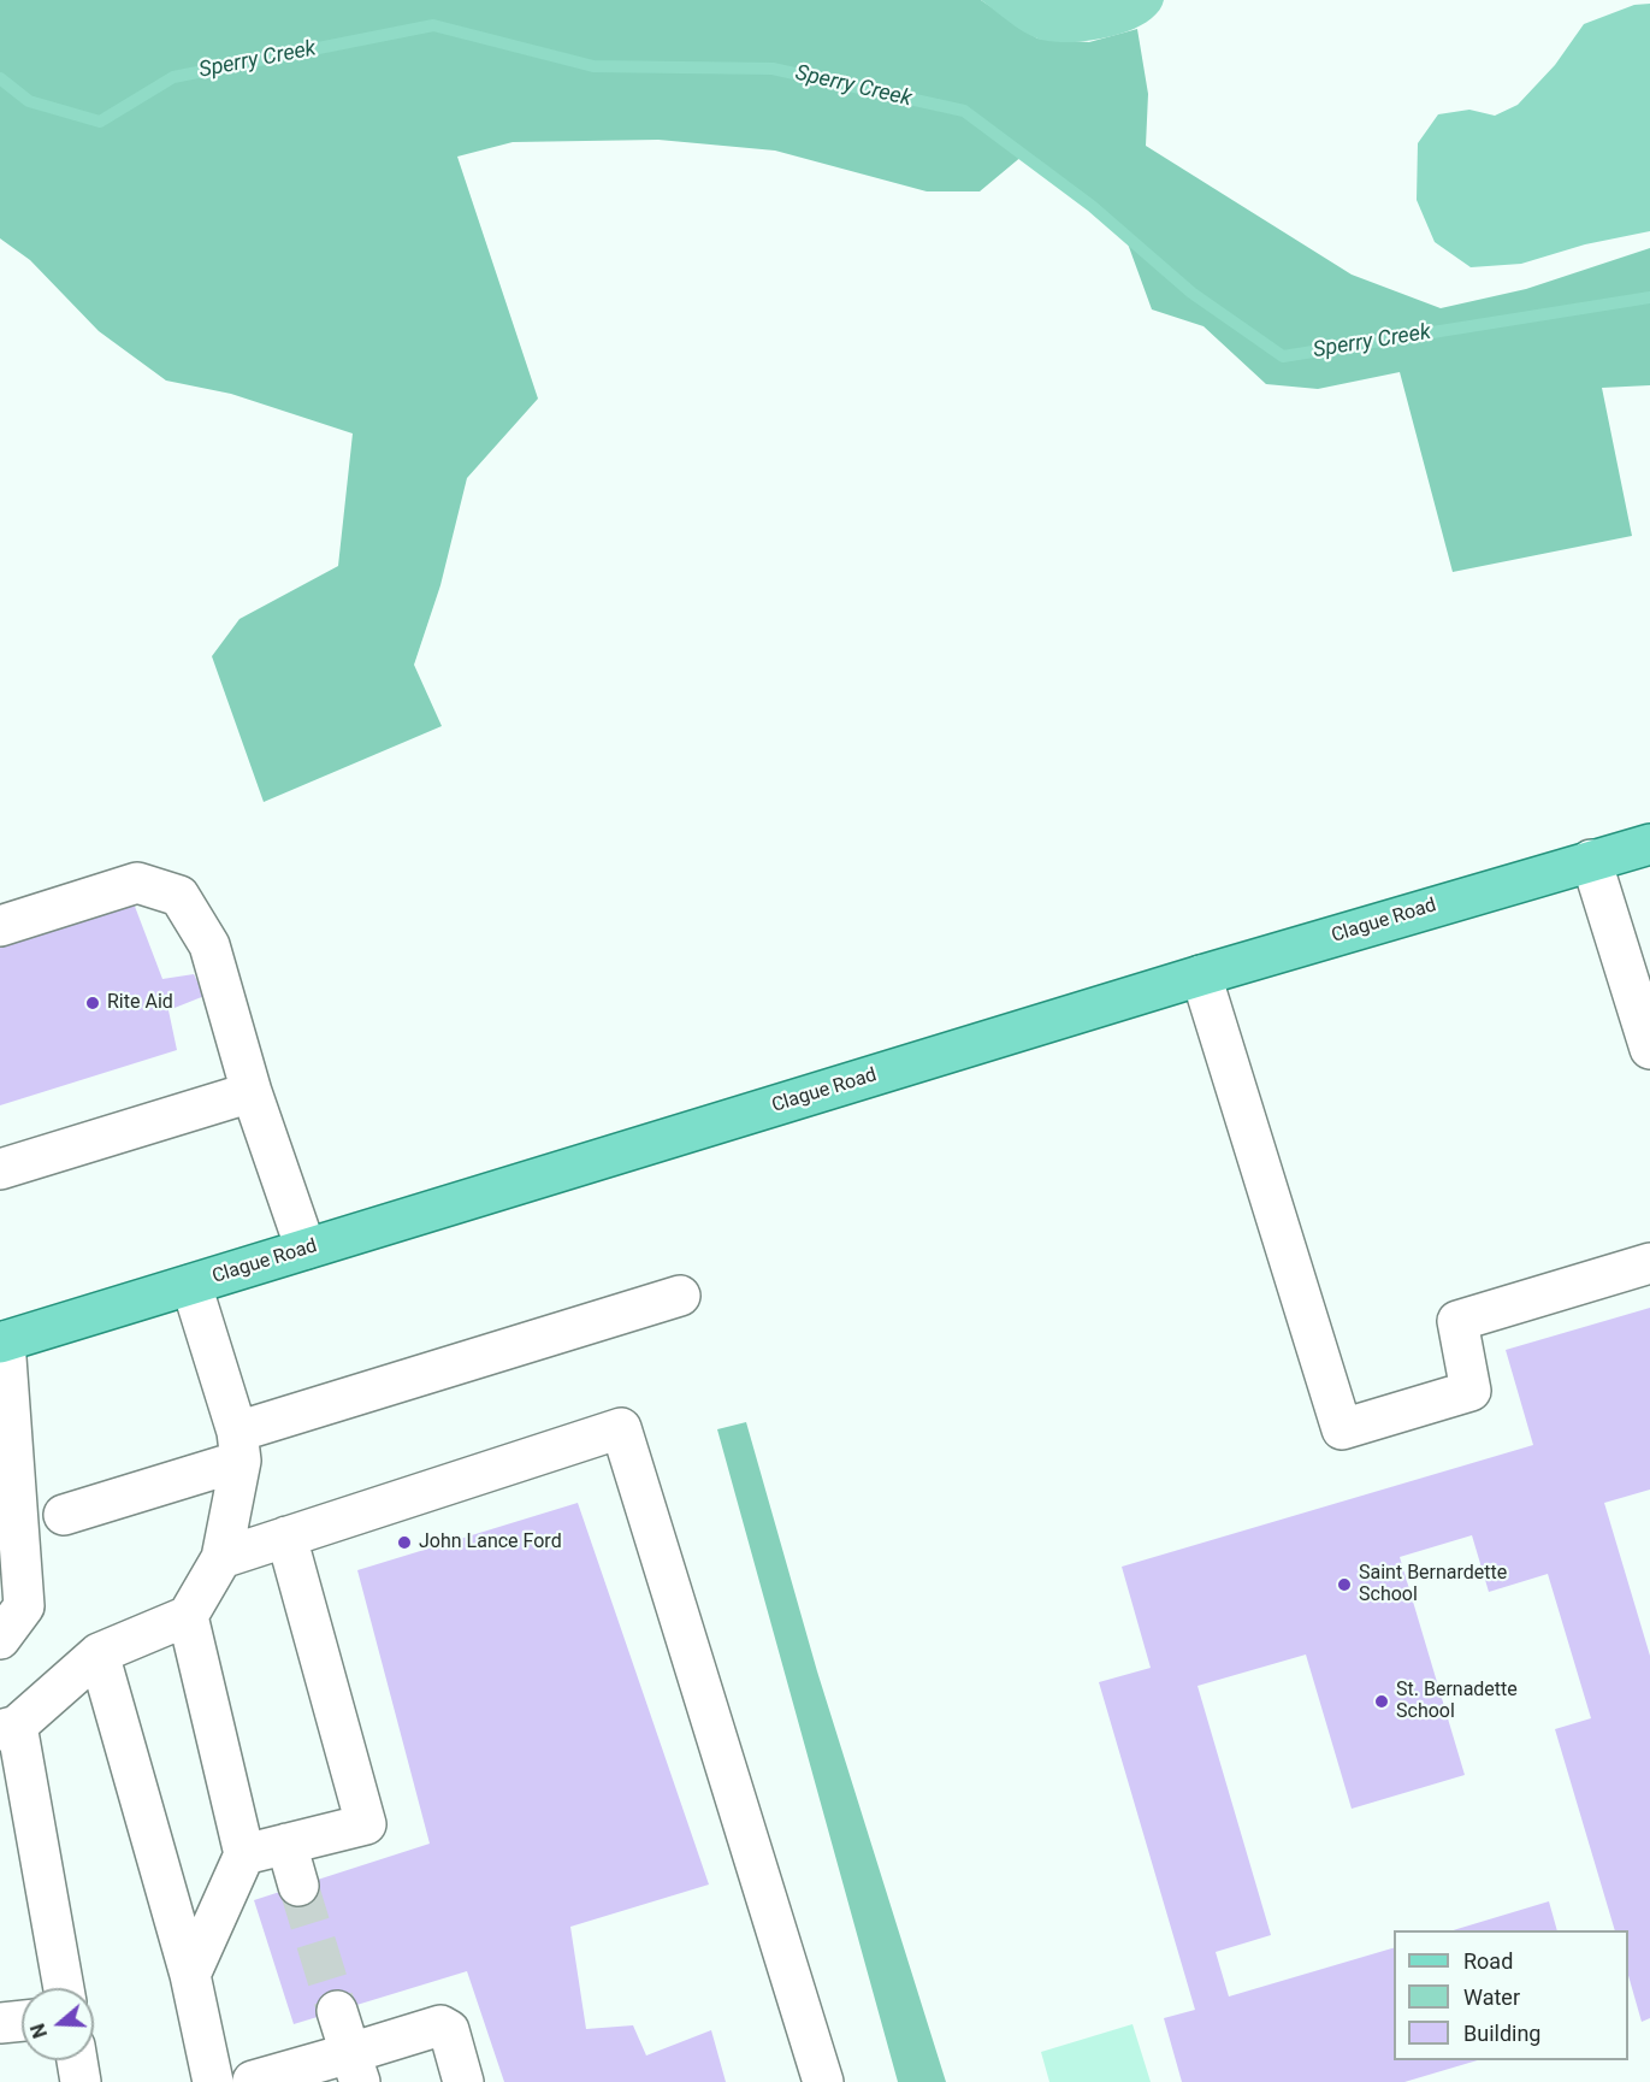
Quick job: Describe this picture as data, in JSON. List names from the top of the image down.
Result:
{
  "streets": {
    "main road": ["Clague Road"]
  },
  "water": ["Sperry Creek"],
  "places": [
    "Rite Aid",
    "John Lance Ford",
    "Saint Bernardette School",
    "St. Bernadette School"
  ],
  "legend": ["Road", "Water", "Building"],
  "north": "left"
}
